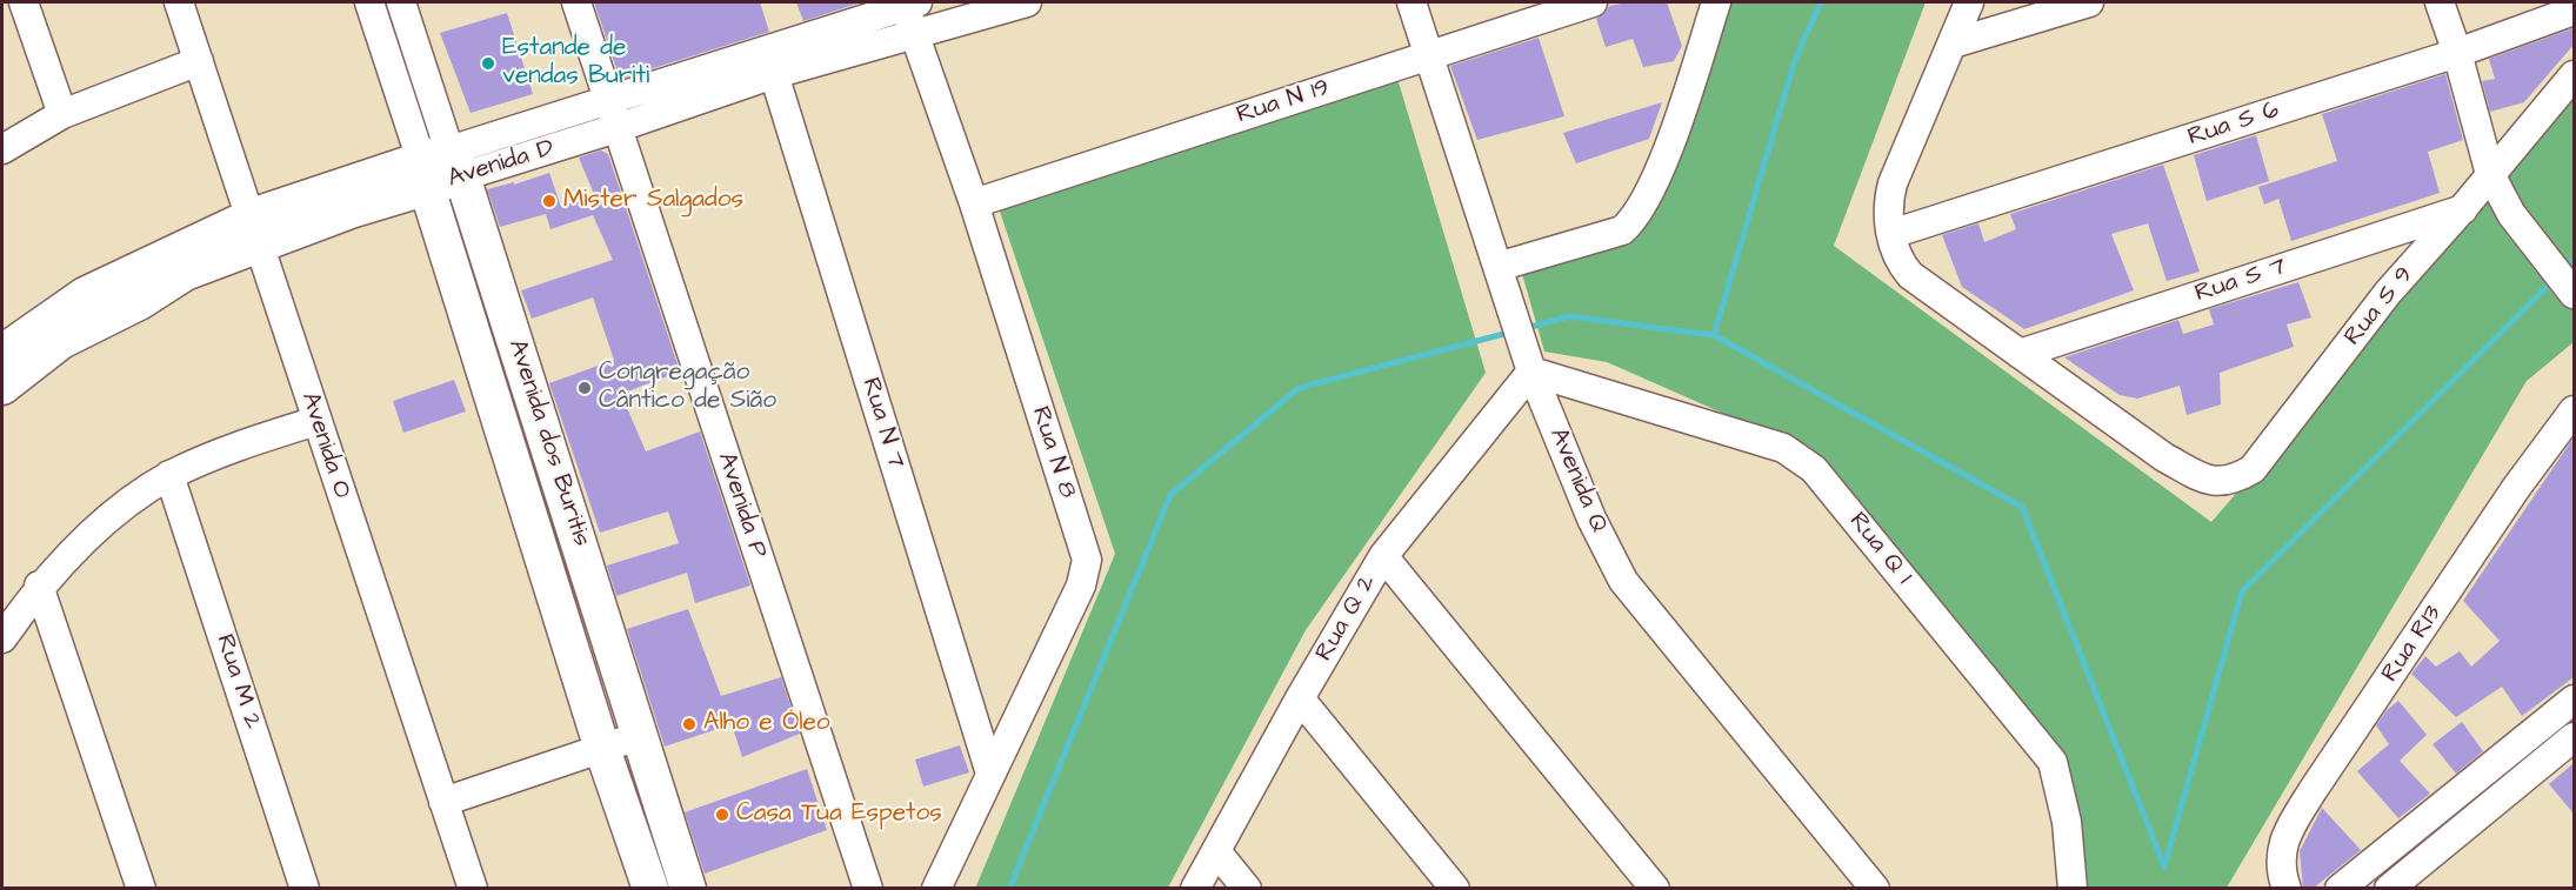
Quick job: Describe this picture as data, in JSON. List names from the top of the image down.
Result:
{
  "streets": {
    "main road": ["Avenida D", "Avenida dos Buritis"],
    "street": [
      "Rua N 19",
      "Rua S 6",
      "Rua S 7",
      "Rua S 9",
      "Rua N 7",
      "Avenida O",
      "Rua N 8",
      "Avenida Q",
      "Avenida P",
      "Rua Q 1",
      "Rua Q 2",
      "Rua R13",
      "Rua M 2"
    ]
  },
  "crossings": [
    ["Rua N 19", "Rua N 8"],
    ["Rua N 19", "Avenida Q"],
    ["Rua S 6", "Rua S 9"],
    ["Avenida D", "Rua N 7"],
    ["Avenida D", "Avenida dos Buritis"],
    ["Avenida D", "Avenida O"],
    ["Avenida D", "Rua N 8"],
    ["Avenida D", "Avenida P"],
    ["Rua S 7", "Rua S 9"],
    ["Rua N 7", "Rua N 8"],
    ["Avenida Q", "Rua Q 1"],
    ["Avenida Q", "Rua Q 2"],
    ["Rua Q 1", "Rua Q 2"]
  ],
  "places": [
    "Estande de vendas Buriti",
    "Mister Salgados",
    "Congregação Cântico de Sião",
    "Alho e Óleo",
    "Casa Tua Espetos"
  ]
}
